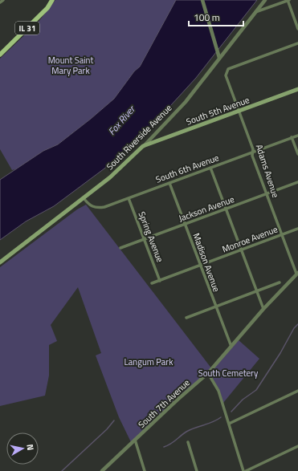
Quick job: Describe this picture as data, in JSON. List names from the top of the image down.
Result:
{
  "streets": {
    "main road": ["IL 31", "South 5th Avenue", "South Riverside Avenue"],
    "street": [
      "South 6th Avenue",
      "Adams Avenue",
      "Jackson Avenue",
      "Spring Avenue",
      "Monroe Avenue",
      "Madison Avenue",
      "South 7th Avenue"
    ]
  },
  "crossings": [
    ["South 5th Avenue", "South Riverside Avenue"],
    ["South 5th Avenue", "Adams Avenue"],
    ["South Riverside Avenue", "South 6th Avenue"],
    ["South 6th Avenue", "Adams Avenue"],
    ["South 6th Avenue", "Spring Avenue"],
    ["South 6th Avenue", "Madison Avenue"],
    ["Adams Avenue", "Jackson Avenue"],
    ["Adams Avenue", "Monroe Avenue"],
    ["Adams Avenue", "South 7th Avenue"],
    ["Jackson Avenue", "Spring Avenue"],
    ["Jackson Avenue", "Madison Avenue"],
    ["Spring Avenue", "Monroe Avenue"],
    ["Monroe Avenue", "Madison Avenue"],
    ["Madison Avenue", "South 7th Avenue"]
  ],
  "water": ["Fox River"],
  "parks": ["Mount Saint Mary Park", "Langum Park", "South Cemetery"],
  "scale_bar": "100 m",
  "north": "right"
}
